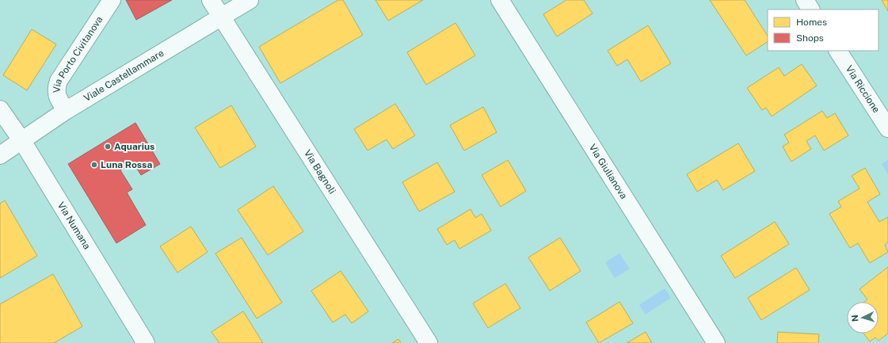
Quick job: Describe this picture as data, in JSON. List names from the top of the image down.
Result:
{
  "streets": {
    "street": [
      "Via Porto Civitanova",
      "Viale Castellammare",
      "Via Riccione",
      "Via Giulianova",
      "Via Bagnoli",
      "Via Numana"
    ]
  },
  "crossings": [
    ["Via Porto Civitanova", "Viale Castellammare"],
    ["Viale Castellammare", "Via Bagnoli"],
    ["Viale Castellammare", "Via Numana"]
  ],
  "places": ["Aquarius", "Luna Rossa"],
  "legend": ["Homes", "Shops"],
  "north": "left"
}
